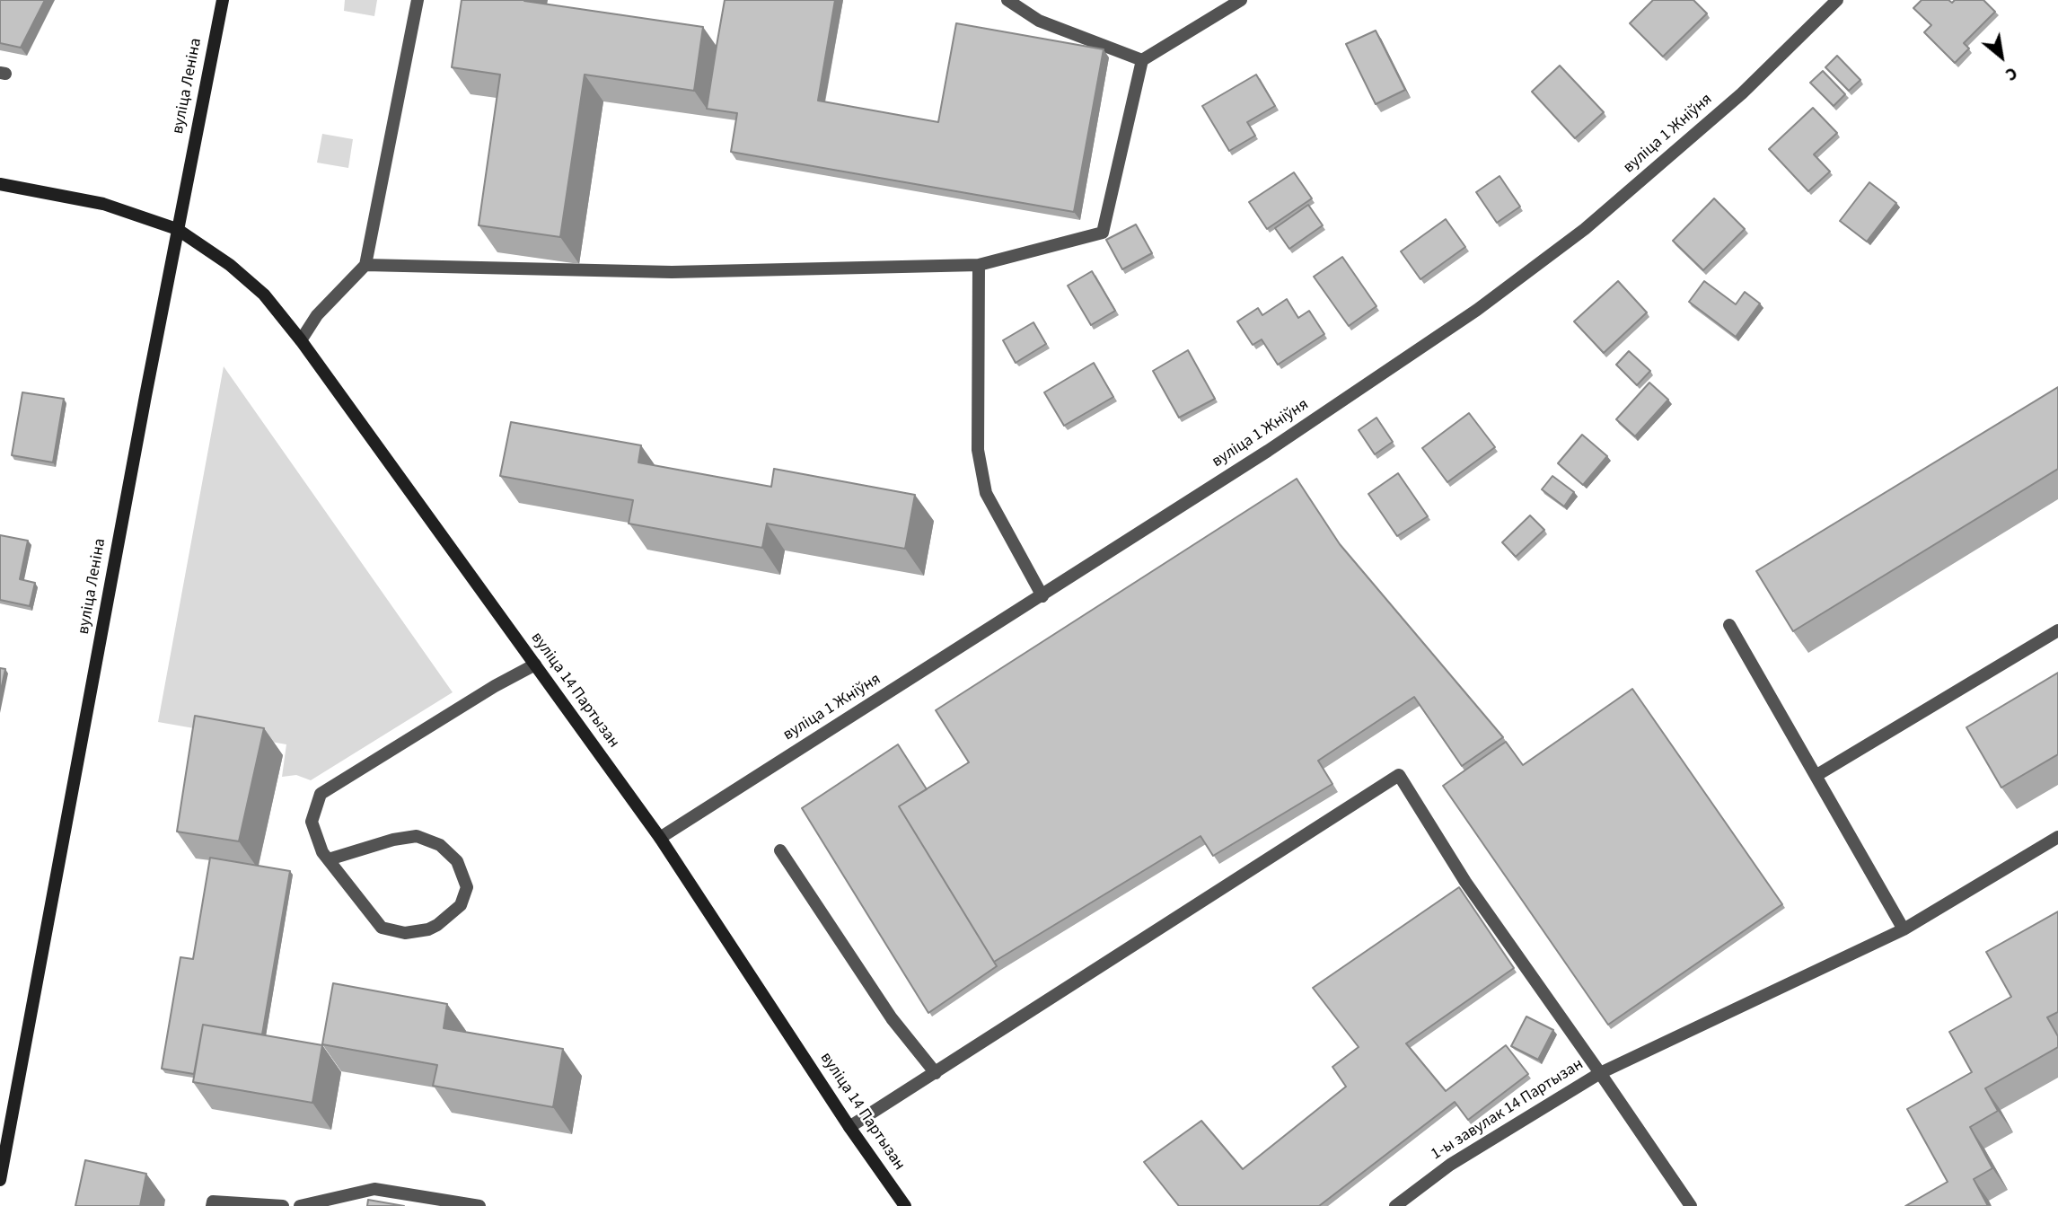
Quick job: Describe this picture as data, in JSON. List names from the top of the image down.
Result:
{
  "streets": {
    "main road": ["вуліца Леніна", "вуліца 14 Партызан"],
    "street": ["вуліца 1 Жніўня", "1-ы завулак 14 Партызан"]
  },
  "crossings": [
    ["вуліца Леніна", "вуліца 14 Партызан"],
    ["вуліца 1 Жніўня", "вуліца 14 Партызан"]
  ],
  "north": "bottom right"
}
